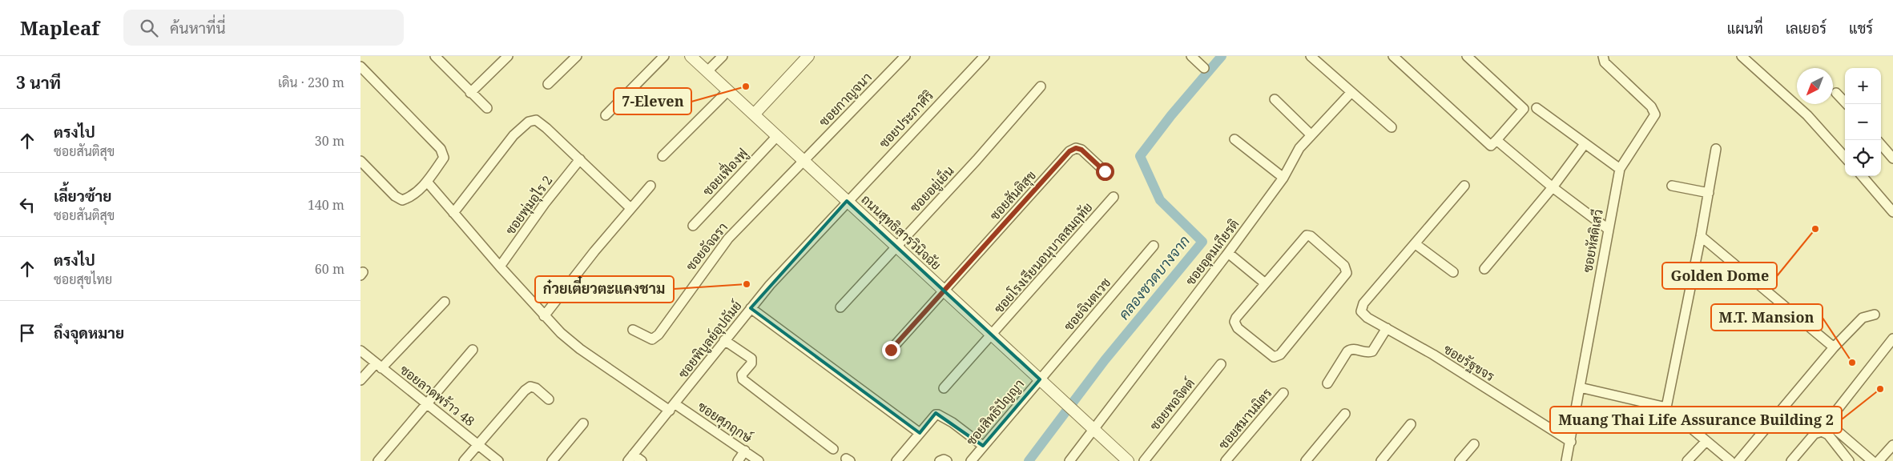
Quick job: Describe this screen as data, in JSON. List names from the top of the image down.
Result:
{
  "streets": {
    "street": [
      "ซอยกาญจนา",
      "ซอยประภาศิริ",
      "ซอยเฟื่องฟู",
      "ซอยอยู่เย็น",
      "ซอยสันติสุข",
      "ซอยพุ่มอุไร 2",
      "ถนนสุทธิสารวินิจฉัย",
      "ซอยหัสดิเสวี",
      "ซอยอัจฉรา",
      "ซอยอุดมเกียรติ",
      "ซอยโรงเรียนอนุบาลสมฤทัย",
      "ซอยจินตเวช",
      "ซอยพิบูลย์อุปถัมย์",
      "ซอยรัฐขจร",
      "ซอยลาดพร้าว 48",
      "ซอยพอจิตต์",
      "ซอยสิทธิปัญญา",
      "ซอยสมานมิตร",
      "ซอยศุภฤกษ์"
    ]
  },
  "crossings": [
    ["ซอยกาญจนา", "ถนนสุทธิสารวินิจฉัย"],
    ["ซอยกาญจนา", "ซอยอัจฉรา"],
    ["ซอยประภาศิริ", "ถนนสุทธิสารวินิจฉัย"],
    ["ซอยประภาศิริ", "ซอยพิบูลย์อุปถัมย์"],
    ["ซอยเฟื่องฟู", "ถนนสุทธิสารวินิจฉัย"],
    ["ซอยอยู่เย็น", "ถนนสุทธิสารวินิจฉัย"],
    ["ซอยสันติสุข", "ถนนสุทธิสารวินิจฉัย"],
    ["ซอยพุ่มอุไร 2", "ซอยศุภฤกษ์"],
    ["ถนนสุทธิสารวินิจฉัย", "ซอยอัจฉรา"],
    ["ถนนสุทธิสารวินิจฉัย", "ซอยอุดมเกียรติ"],
    ["ถนนสุทธิสารวินิจฉัย", "ซอยโรงเรียนอนุบาลสมฤทัย"],
    ["ถนนสุทธิสารวินิจฉัย", "ซอยจินตเวช"],
    ["ถนนสุทธิสารวินิจฉัย", "ซอยพิบูลย์อุปถัมย์"],
    ["ถนนสุทธิสารวินิจฉัย", "ซอยสิทธิปัญญา"],
    ["ซอยหัสดิเสวี", "ซอยรัฐขจร"],
    ["ซอยจินตเวช", "ซอยสิทธิปัญญา"],
    ["ซอยพิบูลย์อุปถัมย์", "ซอยศุภฤกษ์"]
  ],
  "water": ["คลองชวดบางจาก"],
  "places": [
    "7-Eleven",
    "Golden Dome",
    "ก๋วยเตี๋ยวตะแคงชาม",
    "M.T. Mansion",
    "Muang Thai Life Assurance Building 2"
  ],
  "north": "bottom left",
  "page": {
    "header": "Mapleaf",
    "search": "ค้นหาที่นี่",
    "nav": ["แผนที่", "เลเยอร์", "แชร์"],
    "heading": ["3 นาที", "เดิน · 230 m"],
    "map_buttons": ["+", "−"],
    "list": [
      ["ตรงไป", "ซอยสันติสุข", "30 m"],
      ["เลี้ยวซ้าย", "ซอยสันติสุข", "140 m"],
      ["ตรงไป", "ซอยสุขไทย", "60 m"],
      "ถึงจุดหมาย"
    ]
  }
}
